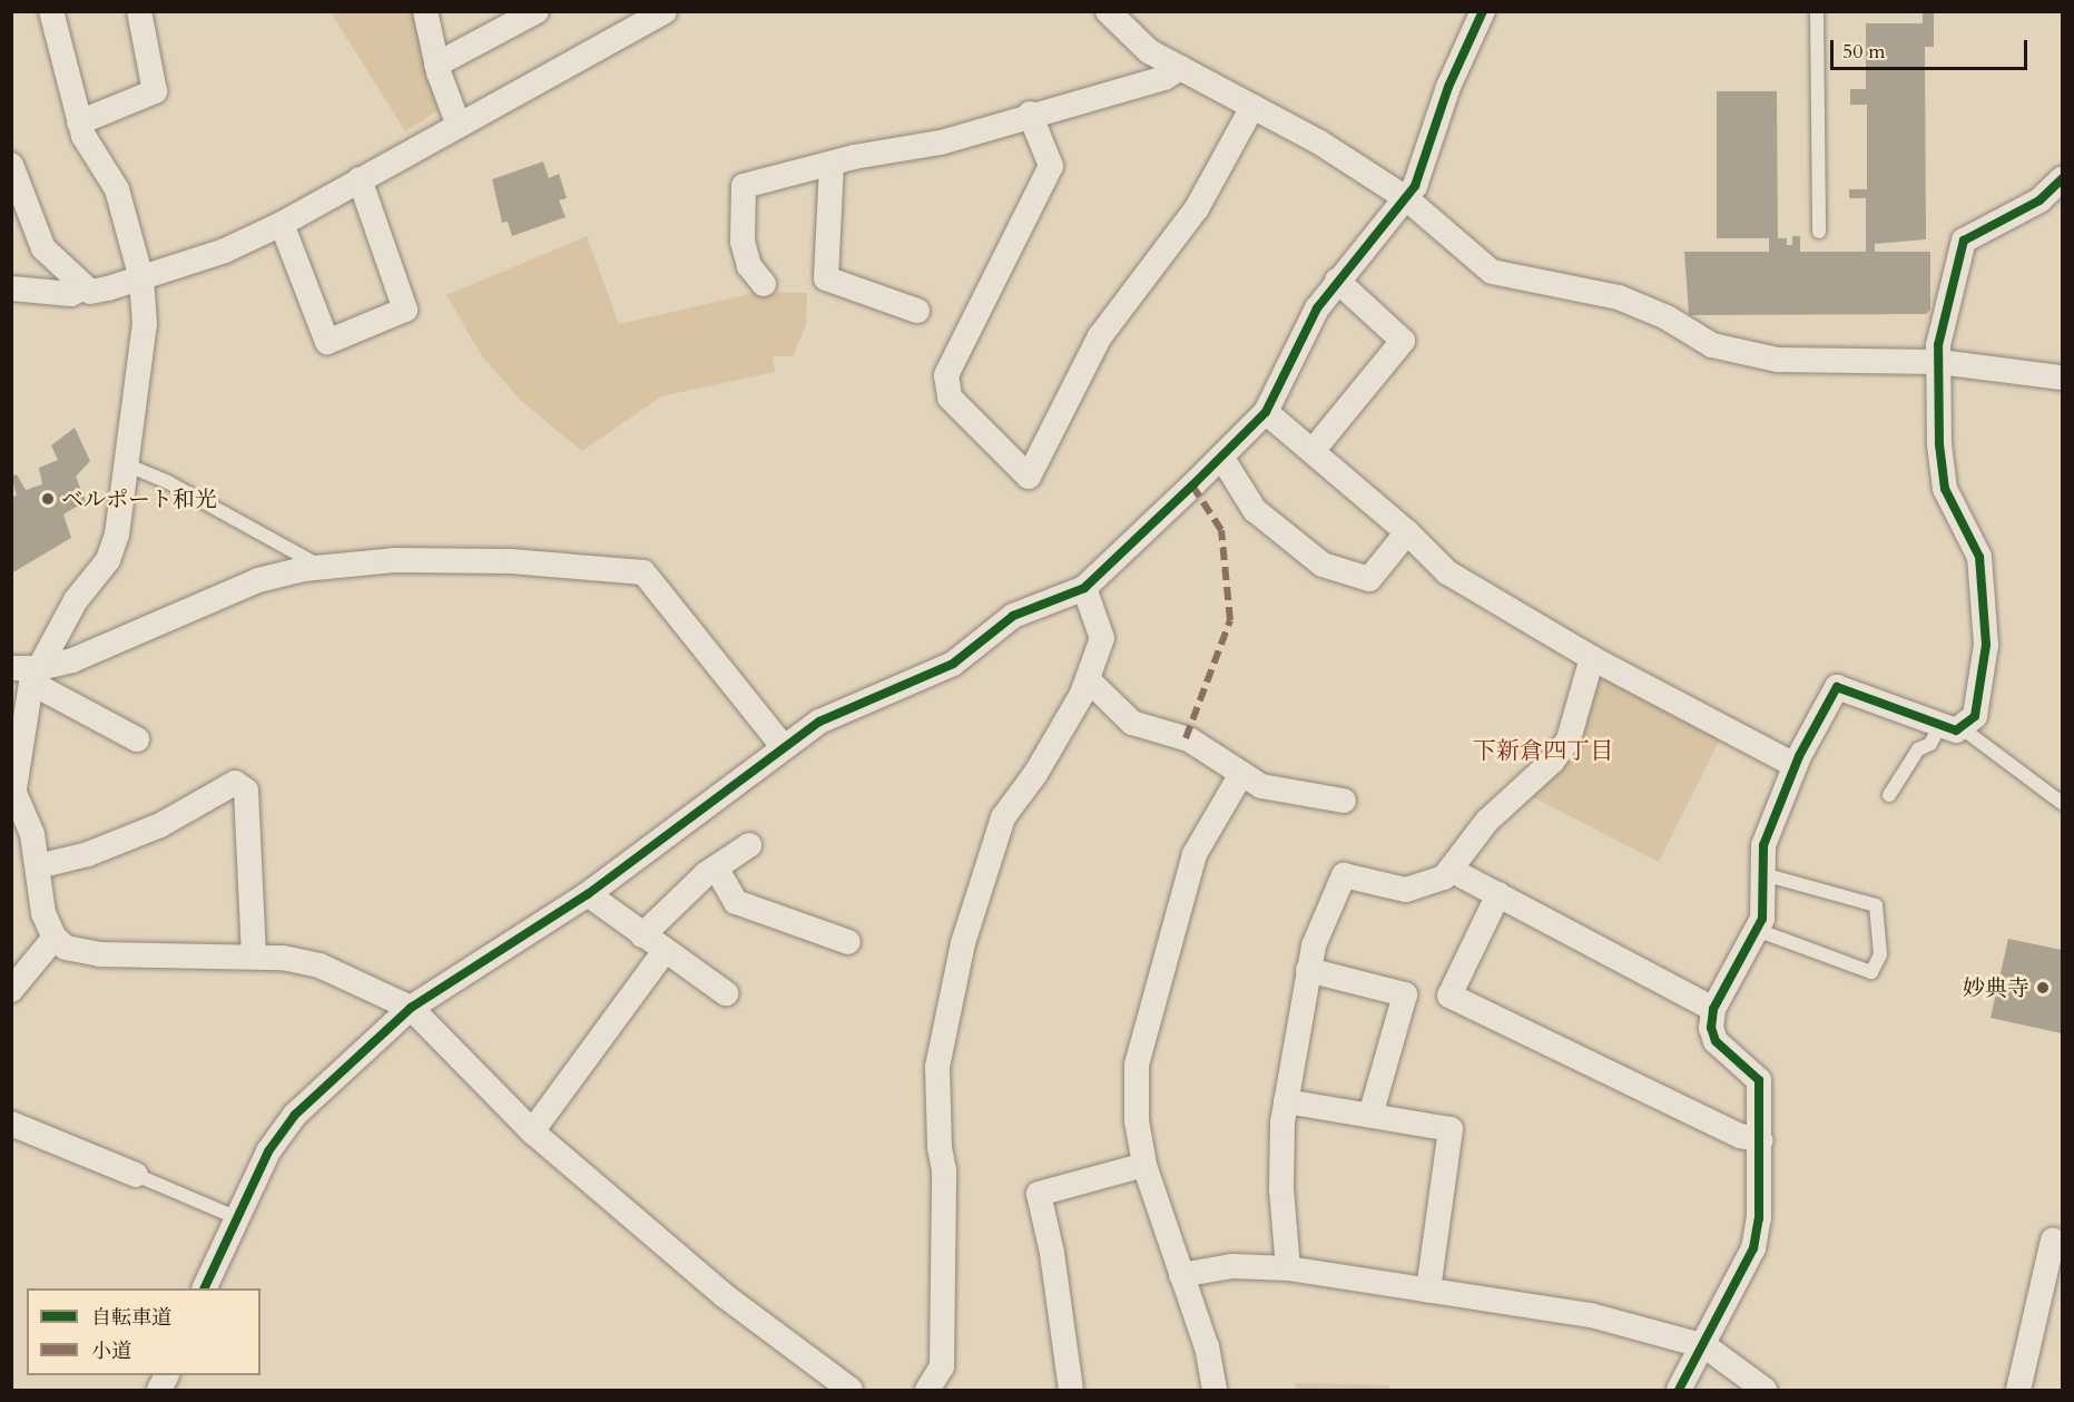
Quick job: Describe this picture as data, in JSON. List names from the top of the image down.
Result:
{
  "districts": ["下新倉四丁目"],
  "places": ["ベルポート和光", "妙典寺"],
  "legend": ["自転車道", "小道"],
  "scale_bar": "50 m"
}
